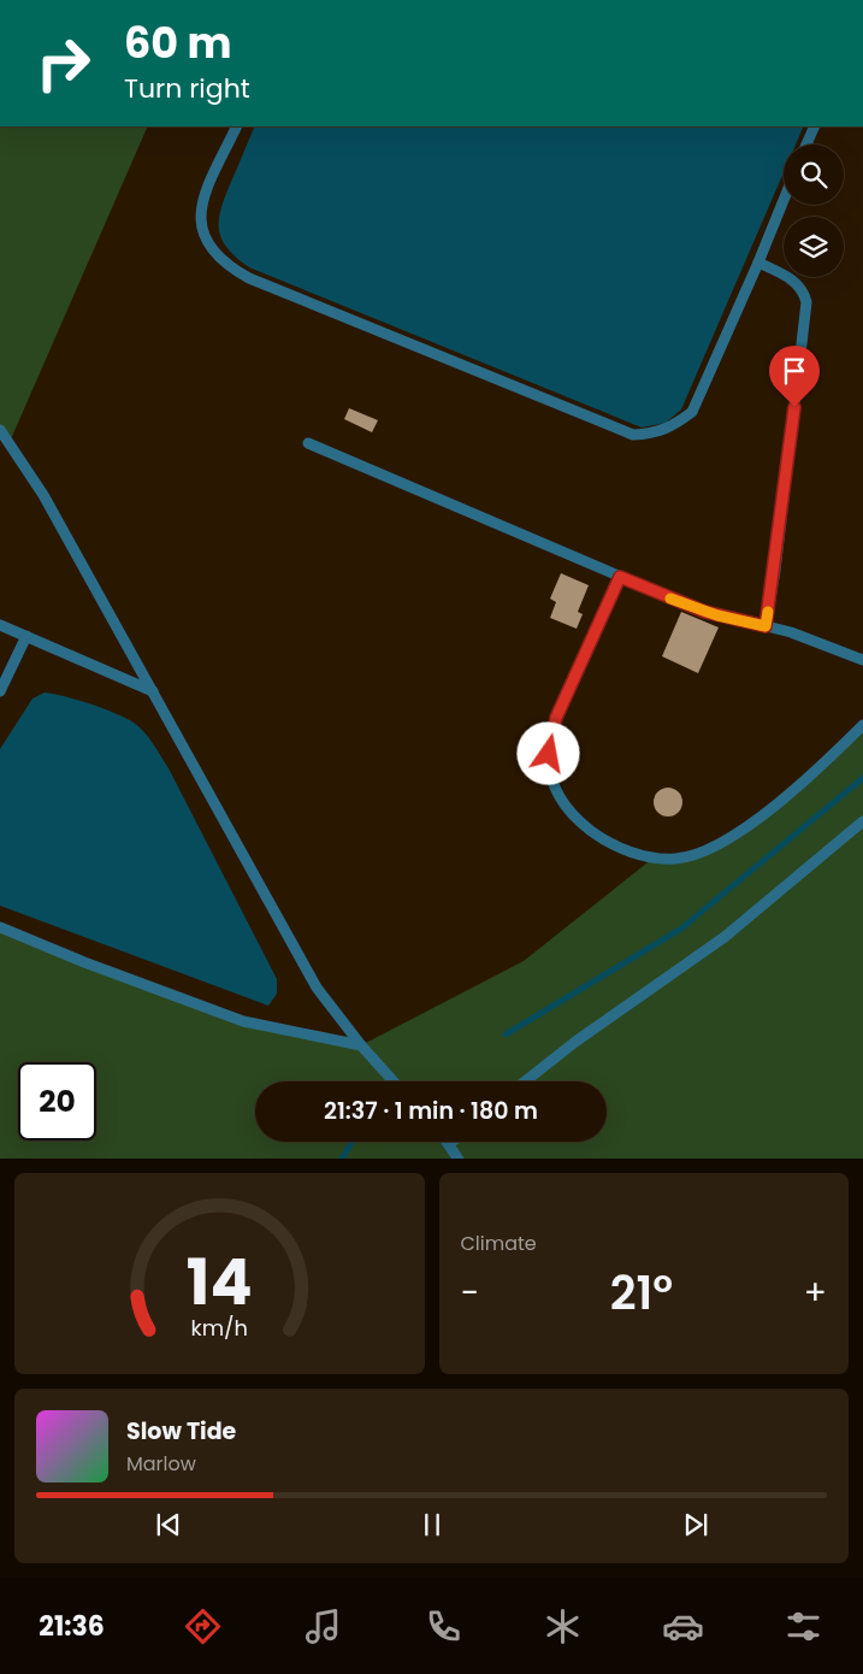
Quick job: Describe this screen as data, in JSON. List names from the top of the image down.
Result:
{
  "page": {
    "turn": ["60 m", "Turn right"],
    "limit": "20",
    "trip": "21:37 · 1 min · 180 m",
    "tile": "Climate",
    "heat": ["−", "21°", "+"],
    "song": ["Slow Tide", "Marlow"],
    "tabs": "21:36",
    "gauge": ["14", "km/h"]
  }
}
